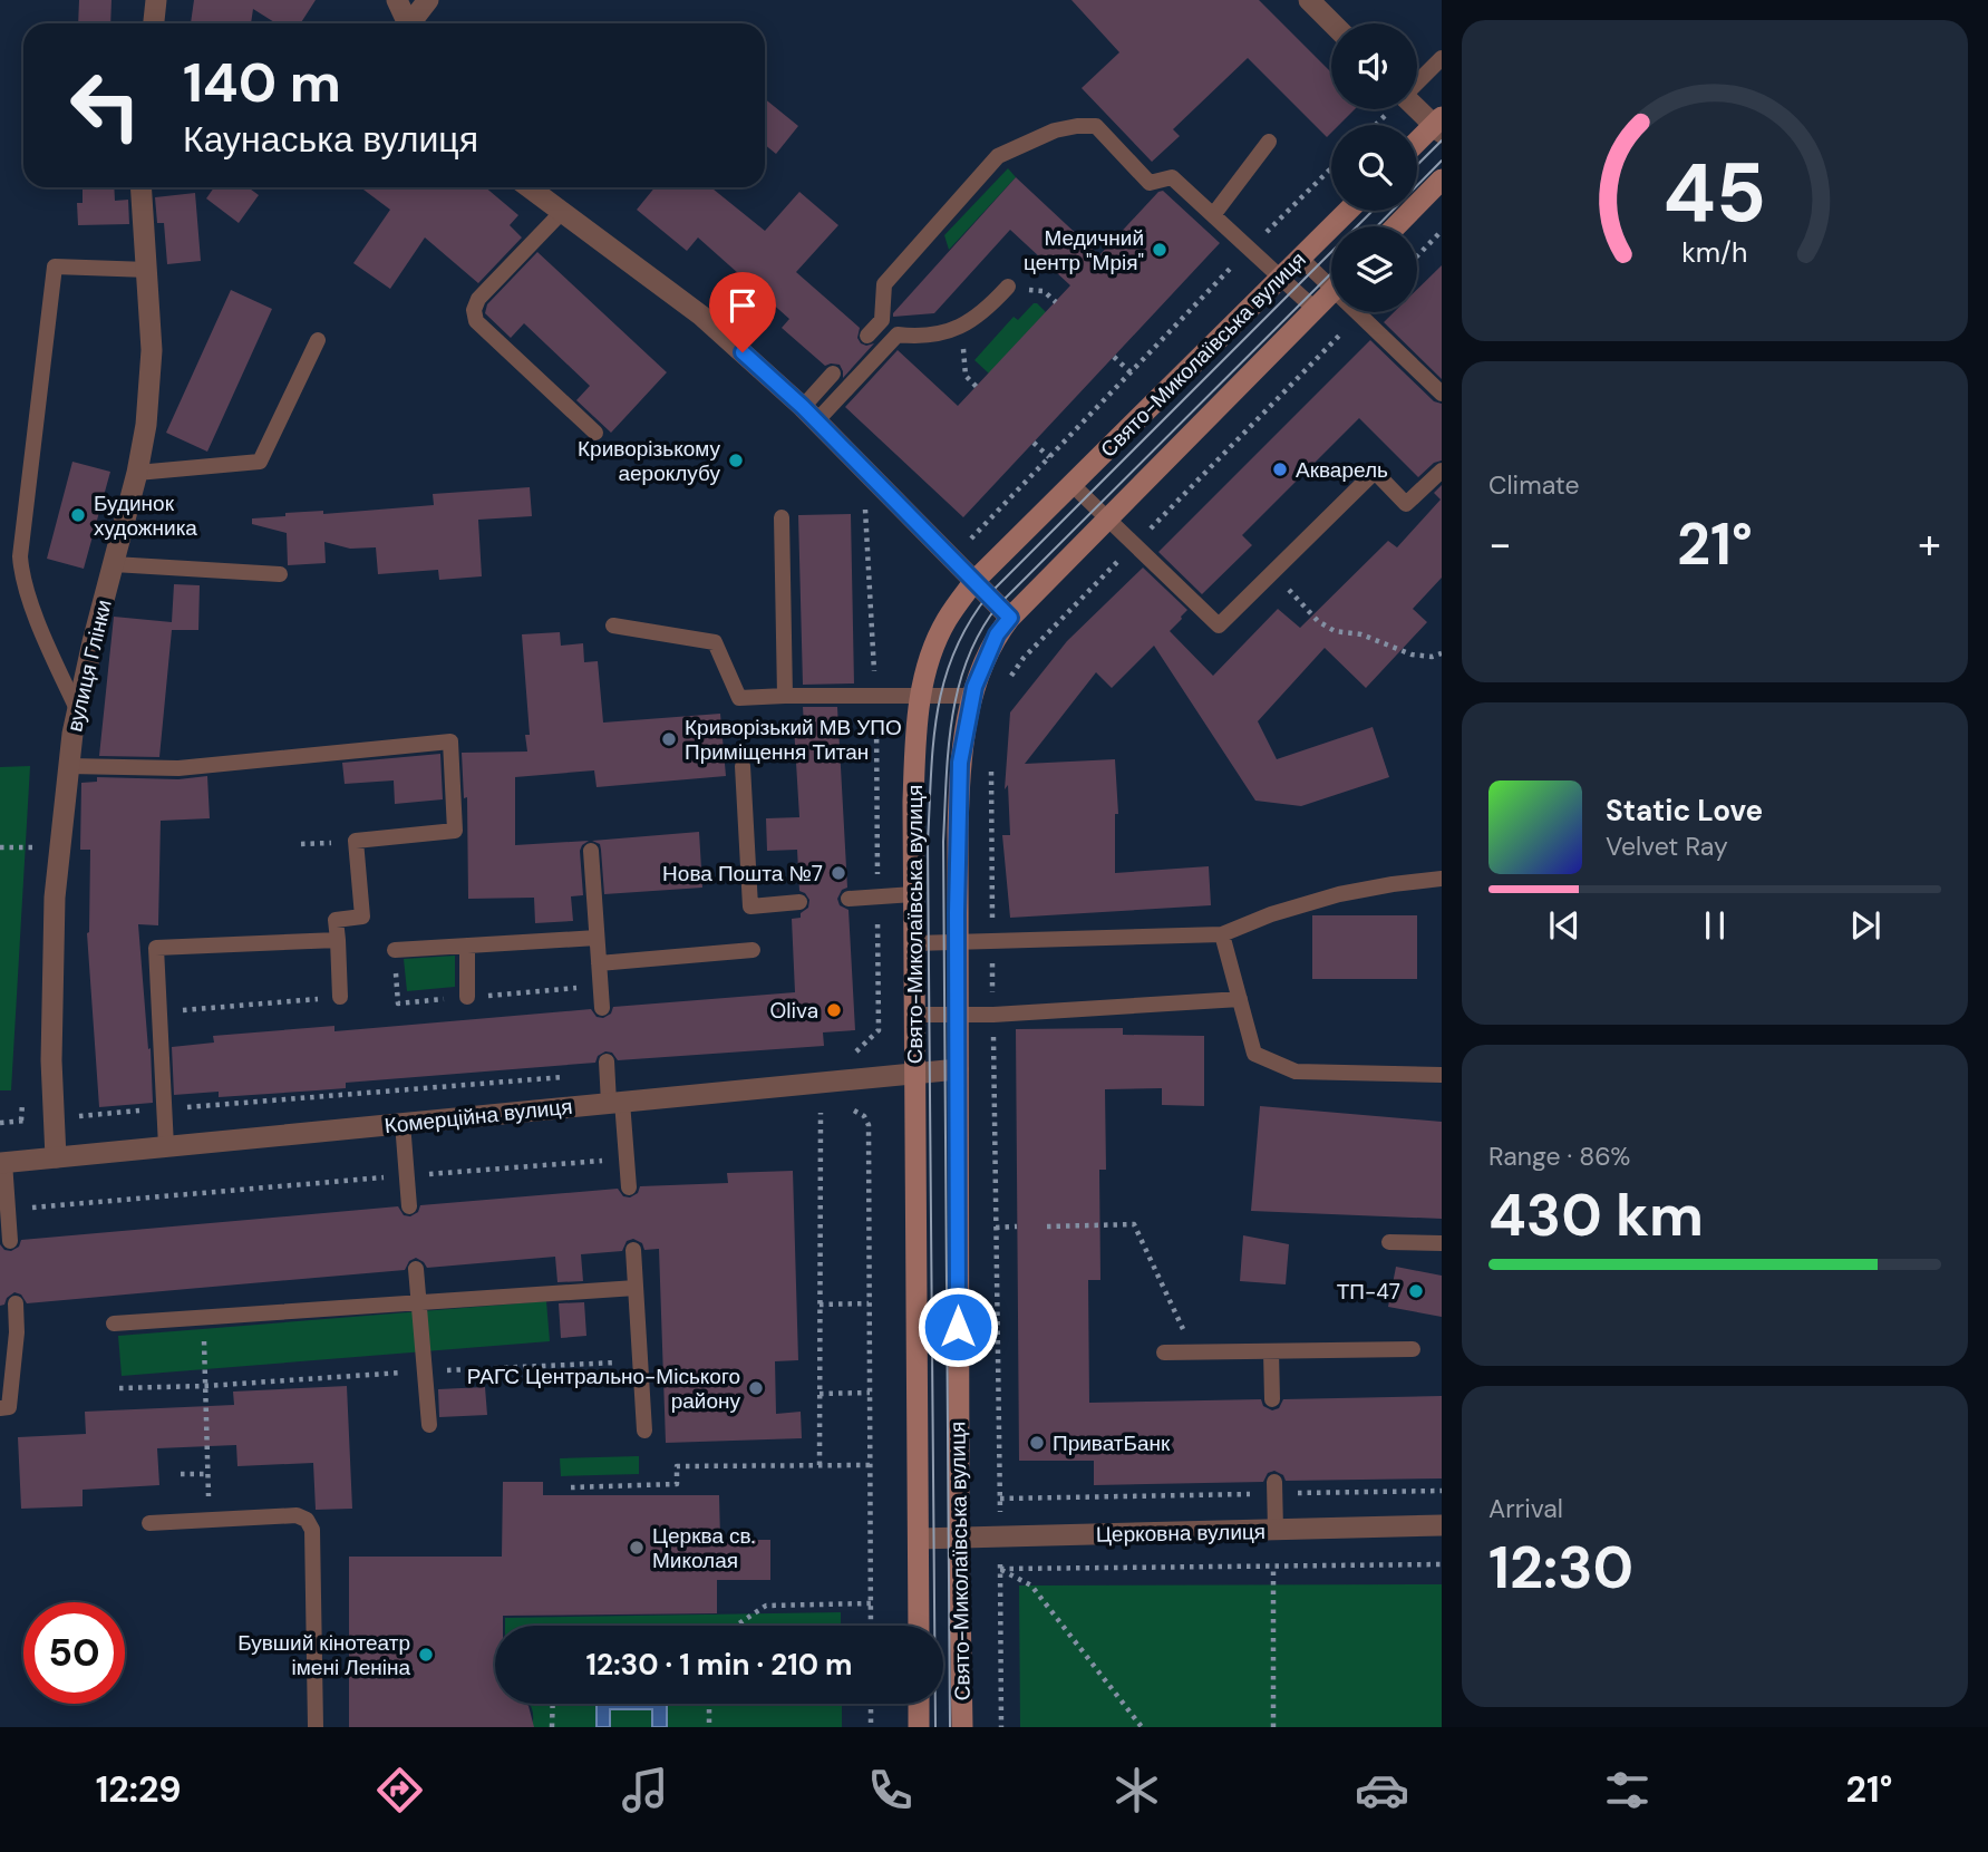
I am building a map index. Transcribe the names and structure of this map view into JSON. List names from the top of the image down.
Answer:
{
  "streets": {
    "main road": ["Свято-Миколаївська вулиця"],
    "street": ["вулиця Глінки", "Комерційна вулиця", "Церковна вулиця"]
  },
  "crossings": [
    ["Свято-Миколаївська вулиця", "Комерційна вулиця"],
    ["Свято-Миколаївська вулиця", "Церковна вулиця"],
    ["вулиця Глінки", "Комерційна вулиця"]
  ],
  "places": [
    "Медичний центр \"Мрія\"",
    "Криворізькому аероклубу",
    "Акварель",
    "Будинок художника",
    "Криворізький МВ УПО Приміщення Титан",
    "Нова Пошта №7",
    "Oliva",
    "ТП-47",
    "РАГС Центрально-Міського району",
    "ПриватБанк",
    "Церква св. Миколая",
    "Бувший кінотеатр імені Леніна"
  ],
  "page": {
    "turn": ["140 m", "Каунаська вулиця"],
    "tile": [
      "Climate",
      ["Range · 86%", "430 km"],
      ["Arrival", "12:30"]
    ],
    "heat": ["−", "21°", "+"],
    "song": ["Static Love", "Velvet Ray"],
    "limit": "50",
    "trip": "12:30 · 1 min · 210 m",
    "tabs": ["12:29", "21°"],
    "gauge": ["45", "km/h"]
  }
}
